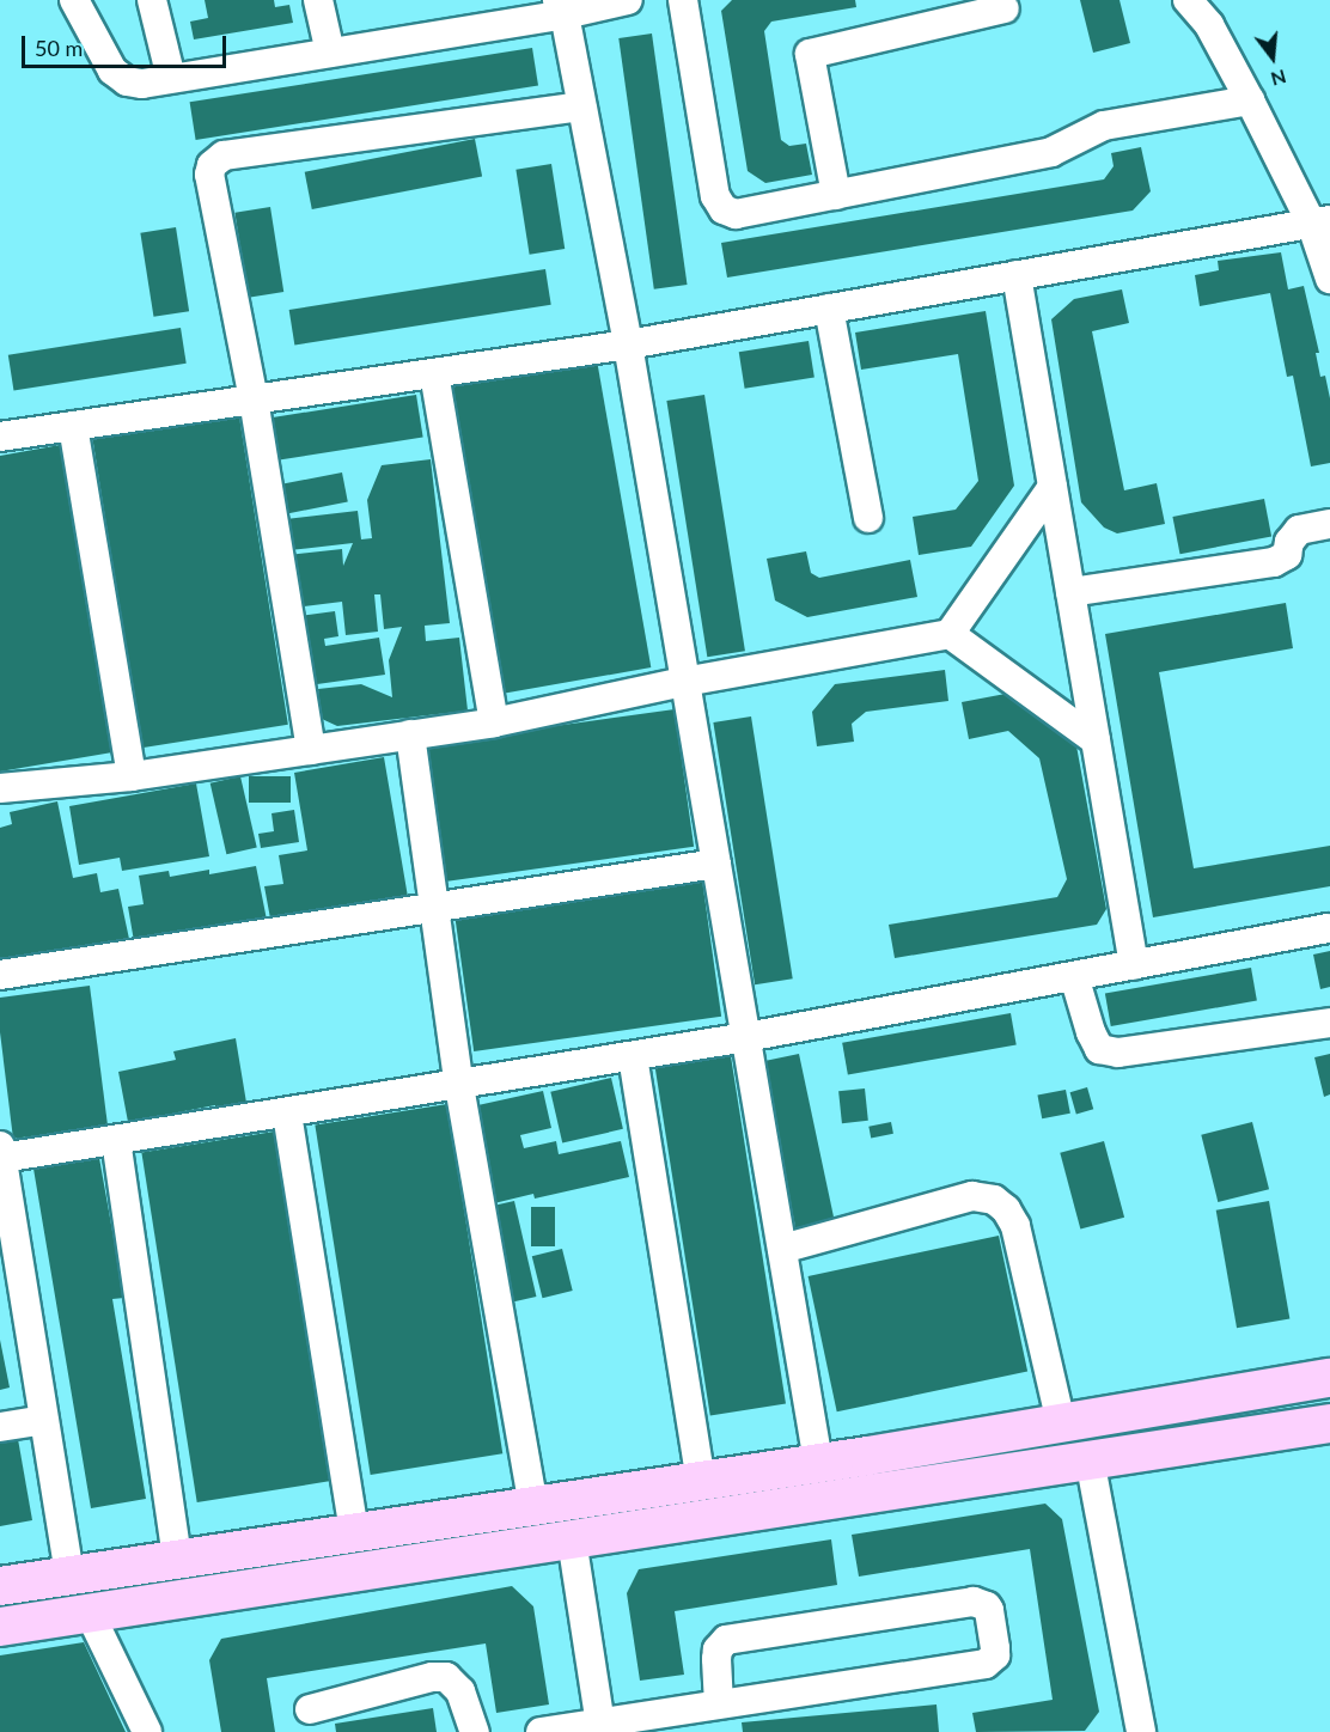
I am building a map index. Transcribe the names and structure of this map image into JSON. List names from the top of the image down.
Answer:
{
  "scale_bar": "50 m",
  "north": "bottom"
}
